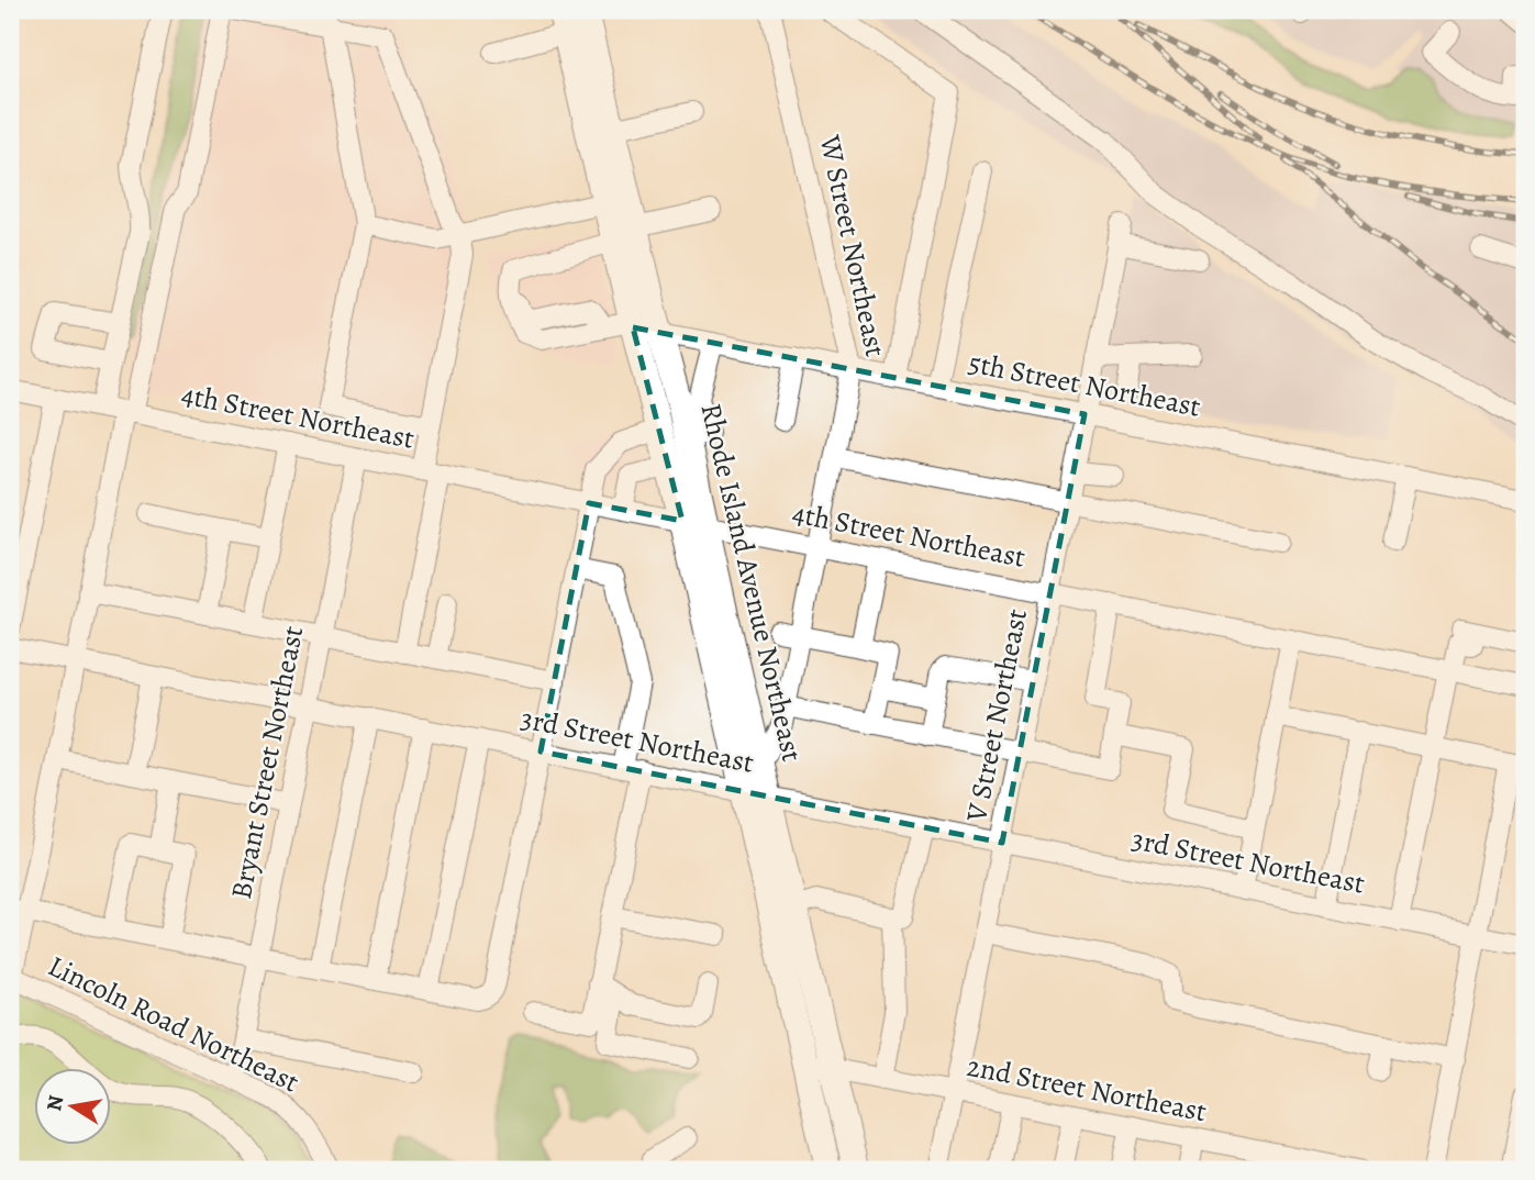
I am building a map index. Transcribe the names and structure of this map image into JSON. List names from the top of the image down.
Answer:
{
  "streets": {
    "main road": ["Rhode Island Avenue Northeast"],
    "street": [
      "W Street Northeast",
      "5th Street Northeast",
      "4th Street Northeast",
      "V Street Northeast",
      "3rd Street Northeast",
      "Bryant Street Northeast",
      "Lincoln Road Northeast",
      "2nd Street Northeast"
    ]
  },
  "crossings": [
    ["W Street Northeast", "5th Street Northeast"],
    ["W Street Northeast", "4th Street Northeast"],
    ["W Street Northeast", "Rhode Island Avenue Northeast"],
    ["5th Street Northeast", "Rhode Island Avenue Northeast"],
    ["5th Street Northeast", "V Street Northeast"],
    ["4th Street Northeast", "Rhode Island Avenue Northeast"],
    ["4th Street Northeast", "V Street Northeast"],
    ["4th Street Northeast", "Bryant Street Northeast"],
    ["Rhode Island Avenue Northeast", "3rd Street Northeast"],
    ["Rhode Island Avenue Northeast", "2nd Street Northeast"],
    ["V Street Northeast", "3rd Street Northeast"],
    ["V Street Northeast", "2nd Street Northeast"],
    ["3rd Street Northeast", "Bryant Street Northeast"],
    ["Bryant Street Northeast", "Lincoln Road Northeast"]
  ],
  "north": "left"
}
